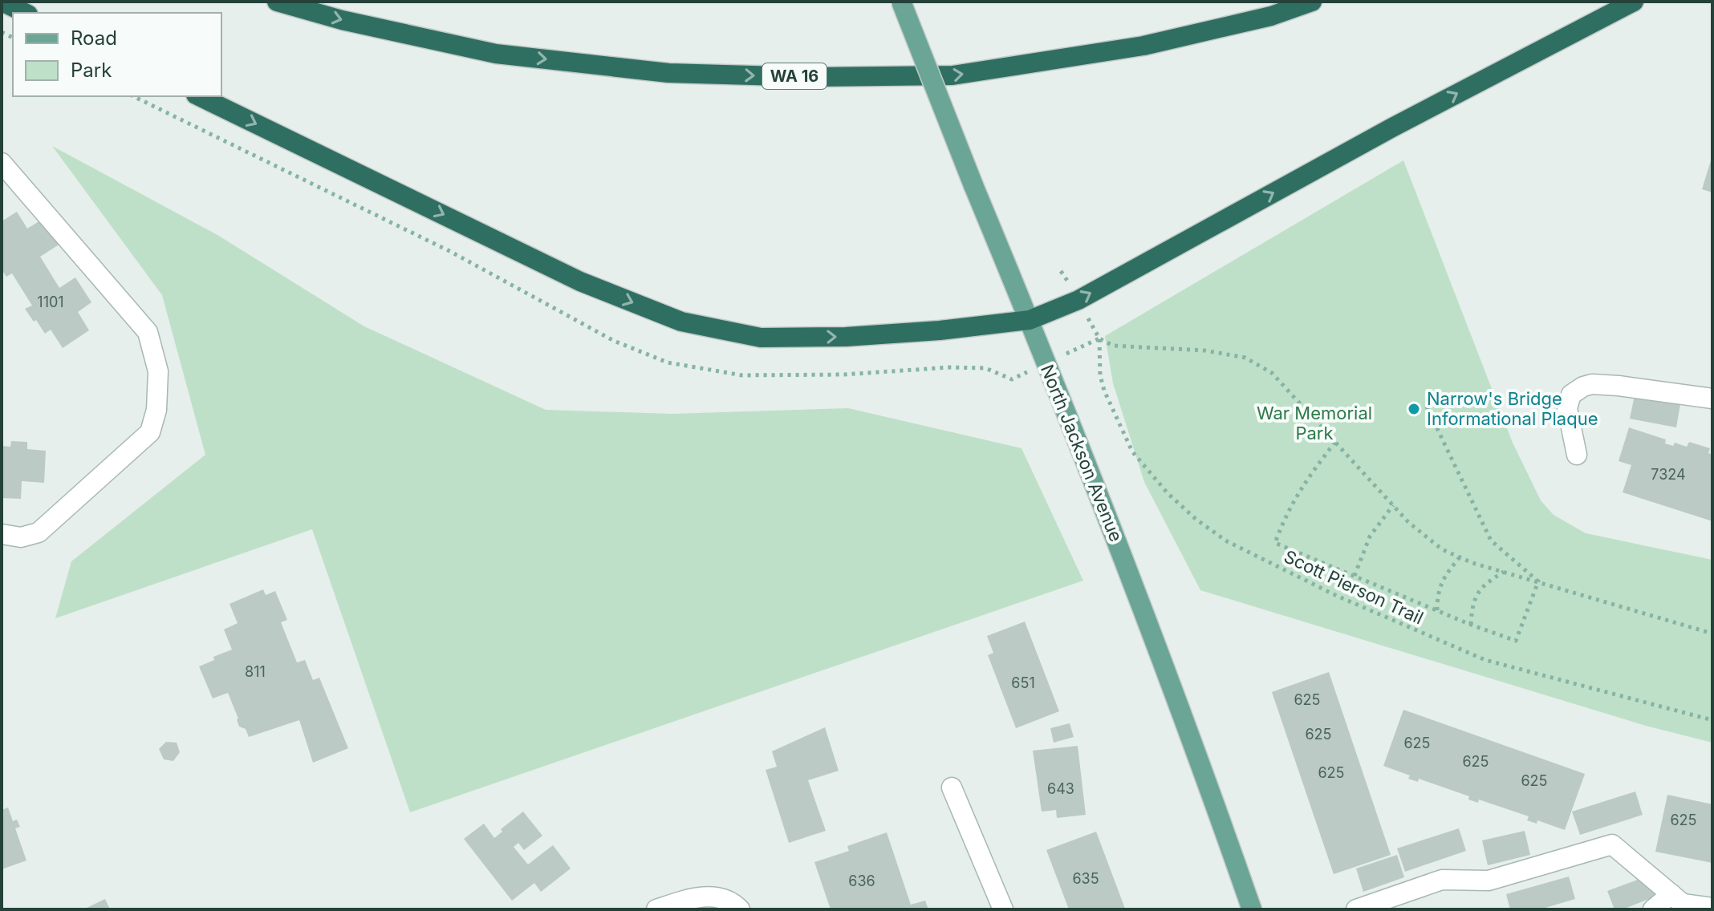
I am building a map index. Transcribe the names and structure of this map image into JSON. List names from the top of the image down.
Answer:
{
  "streets": {
    "highway": ["WA 16"],
    "main road": ["North Jackson Avenue"],
    "path": ["Scott Pierson Trail"]
  },
  "parks": ["War Memorial Park"],
  "places": ["Narrow's Bridge Informational Plaque"],
  "house_numbers": [
    "1101",
    "7324",
    "811",
    "651",
    "625",
    "625",
    "625",
    "625",
    "625",
    "625",
    "643",
    "625",
    "635",
    "636"
  ],
  "legend": ["Road", "Park"]
}
